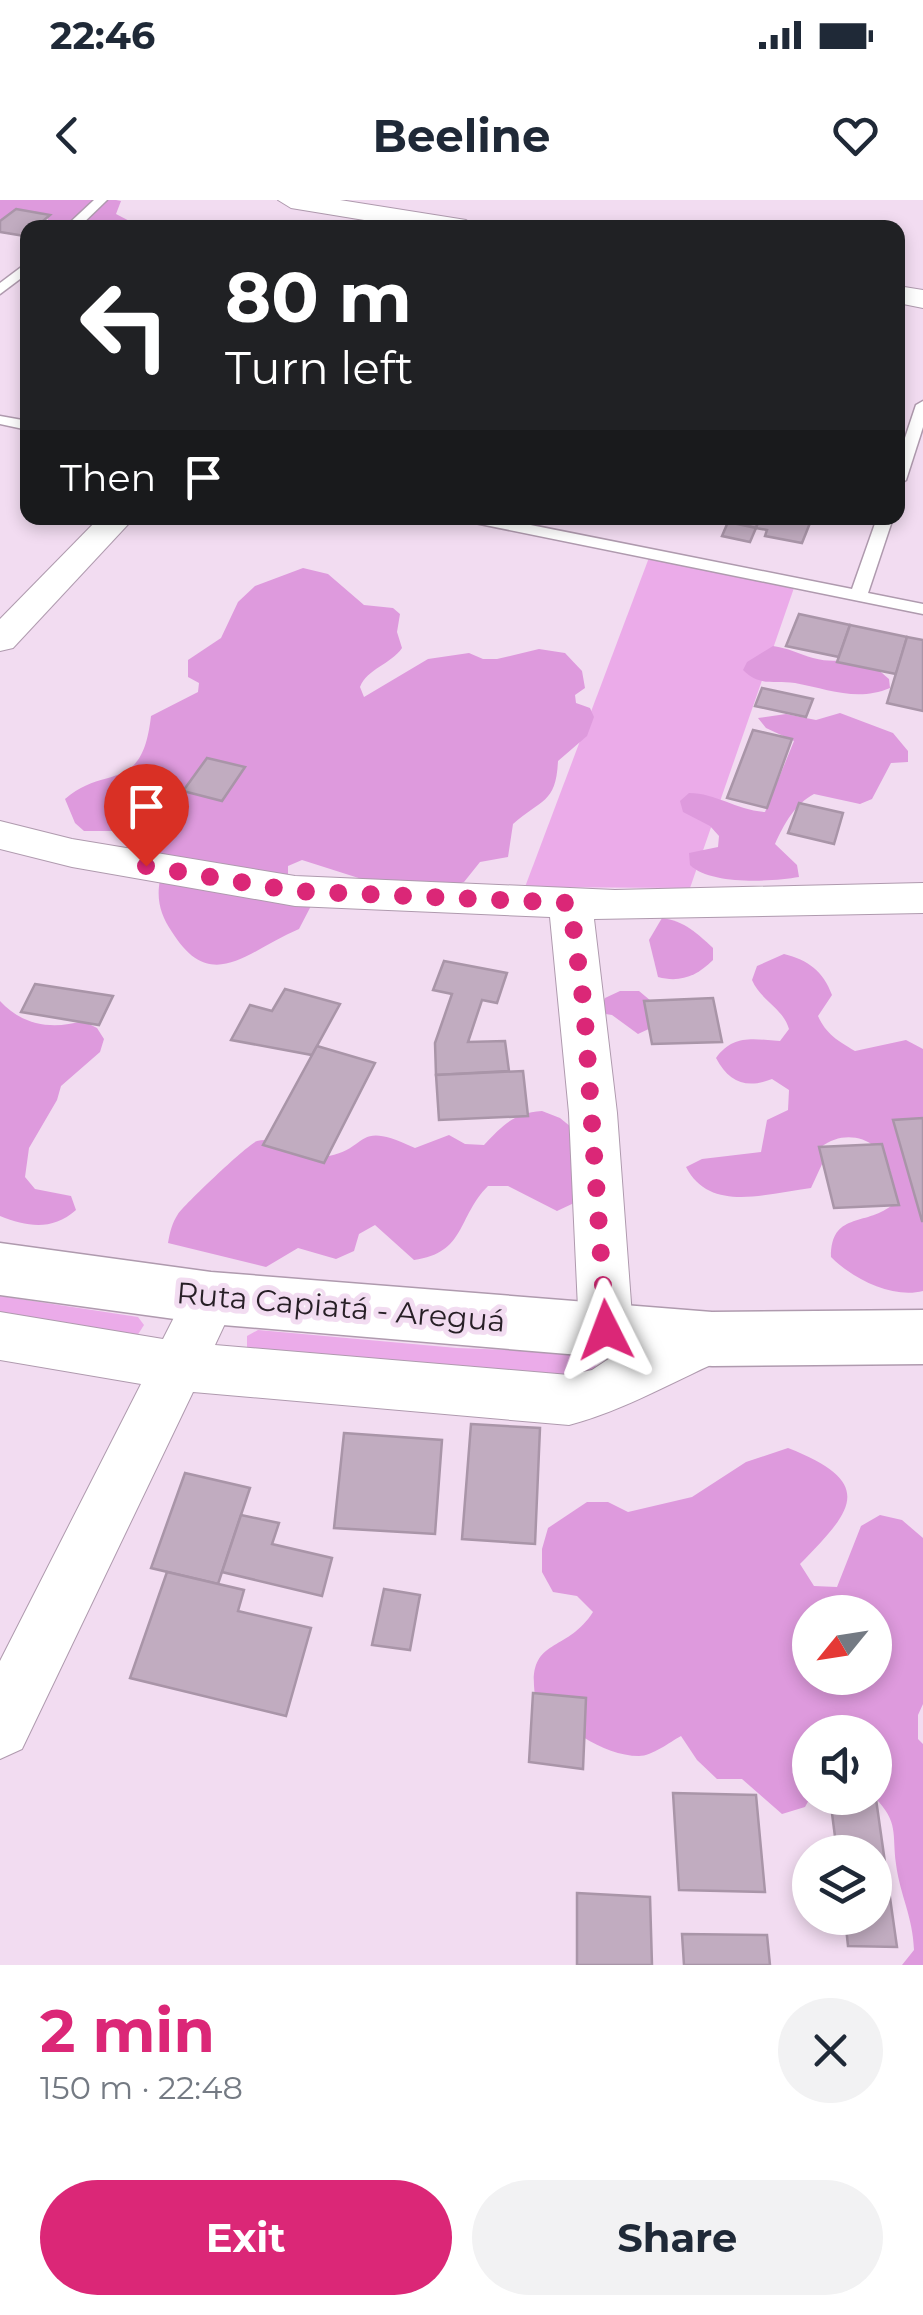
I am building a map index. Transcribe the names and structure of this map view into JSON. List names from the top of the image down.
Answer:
{
  "streets": {
    "main road": ["Ruta Capiatá - Areguá"]
  },
  "north": "bottom left",
  "page": {
    "status": "22:46",
    "header": "Beeline",
    "turn": ["80 m", "Turn left"],
    "then": "Then",
    "heading": ["2 min", "150 m · 22:48"],
    "buttons": ["Exit", "Share"]
  }
}
